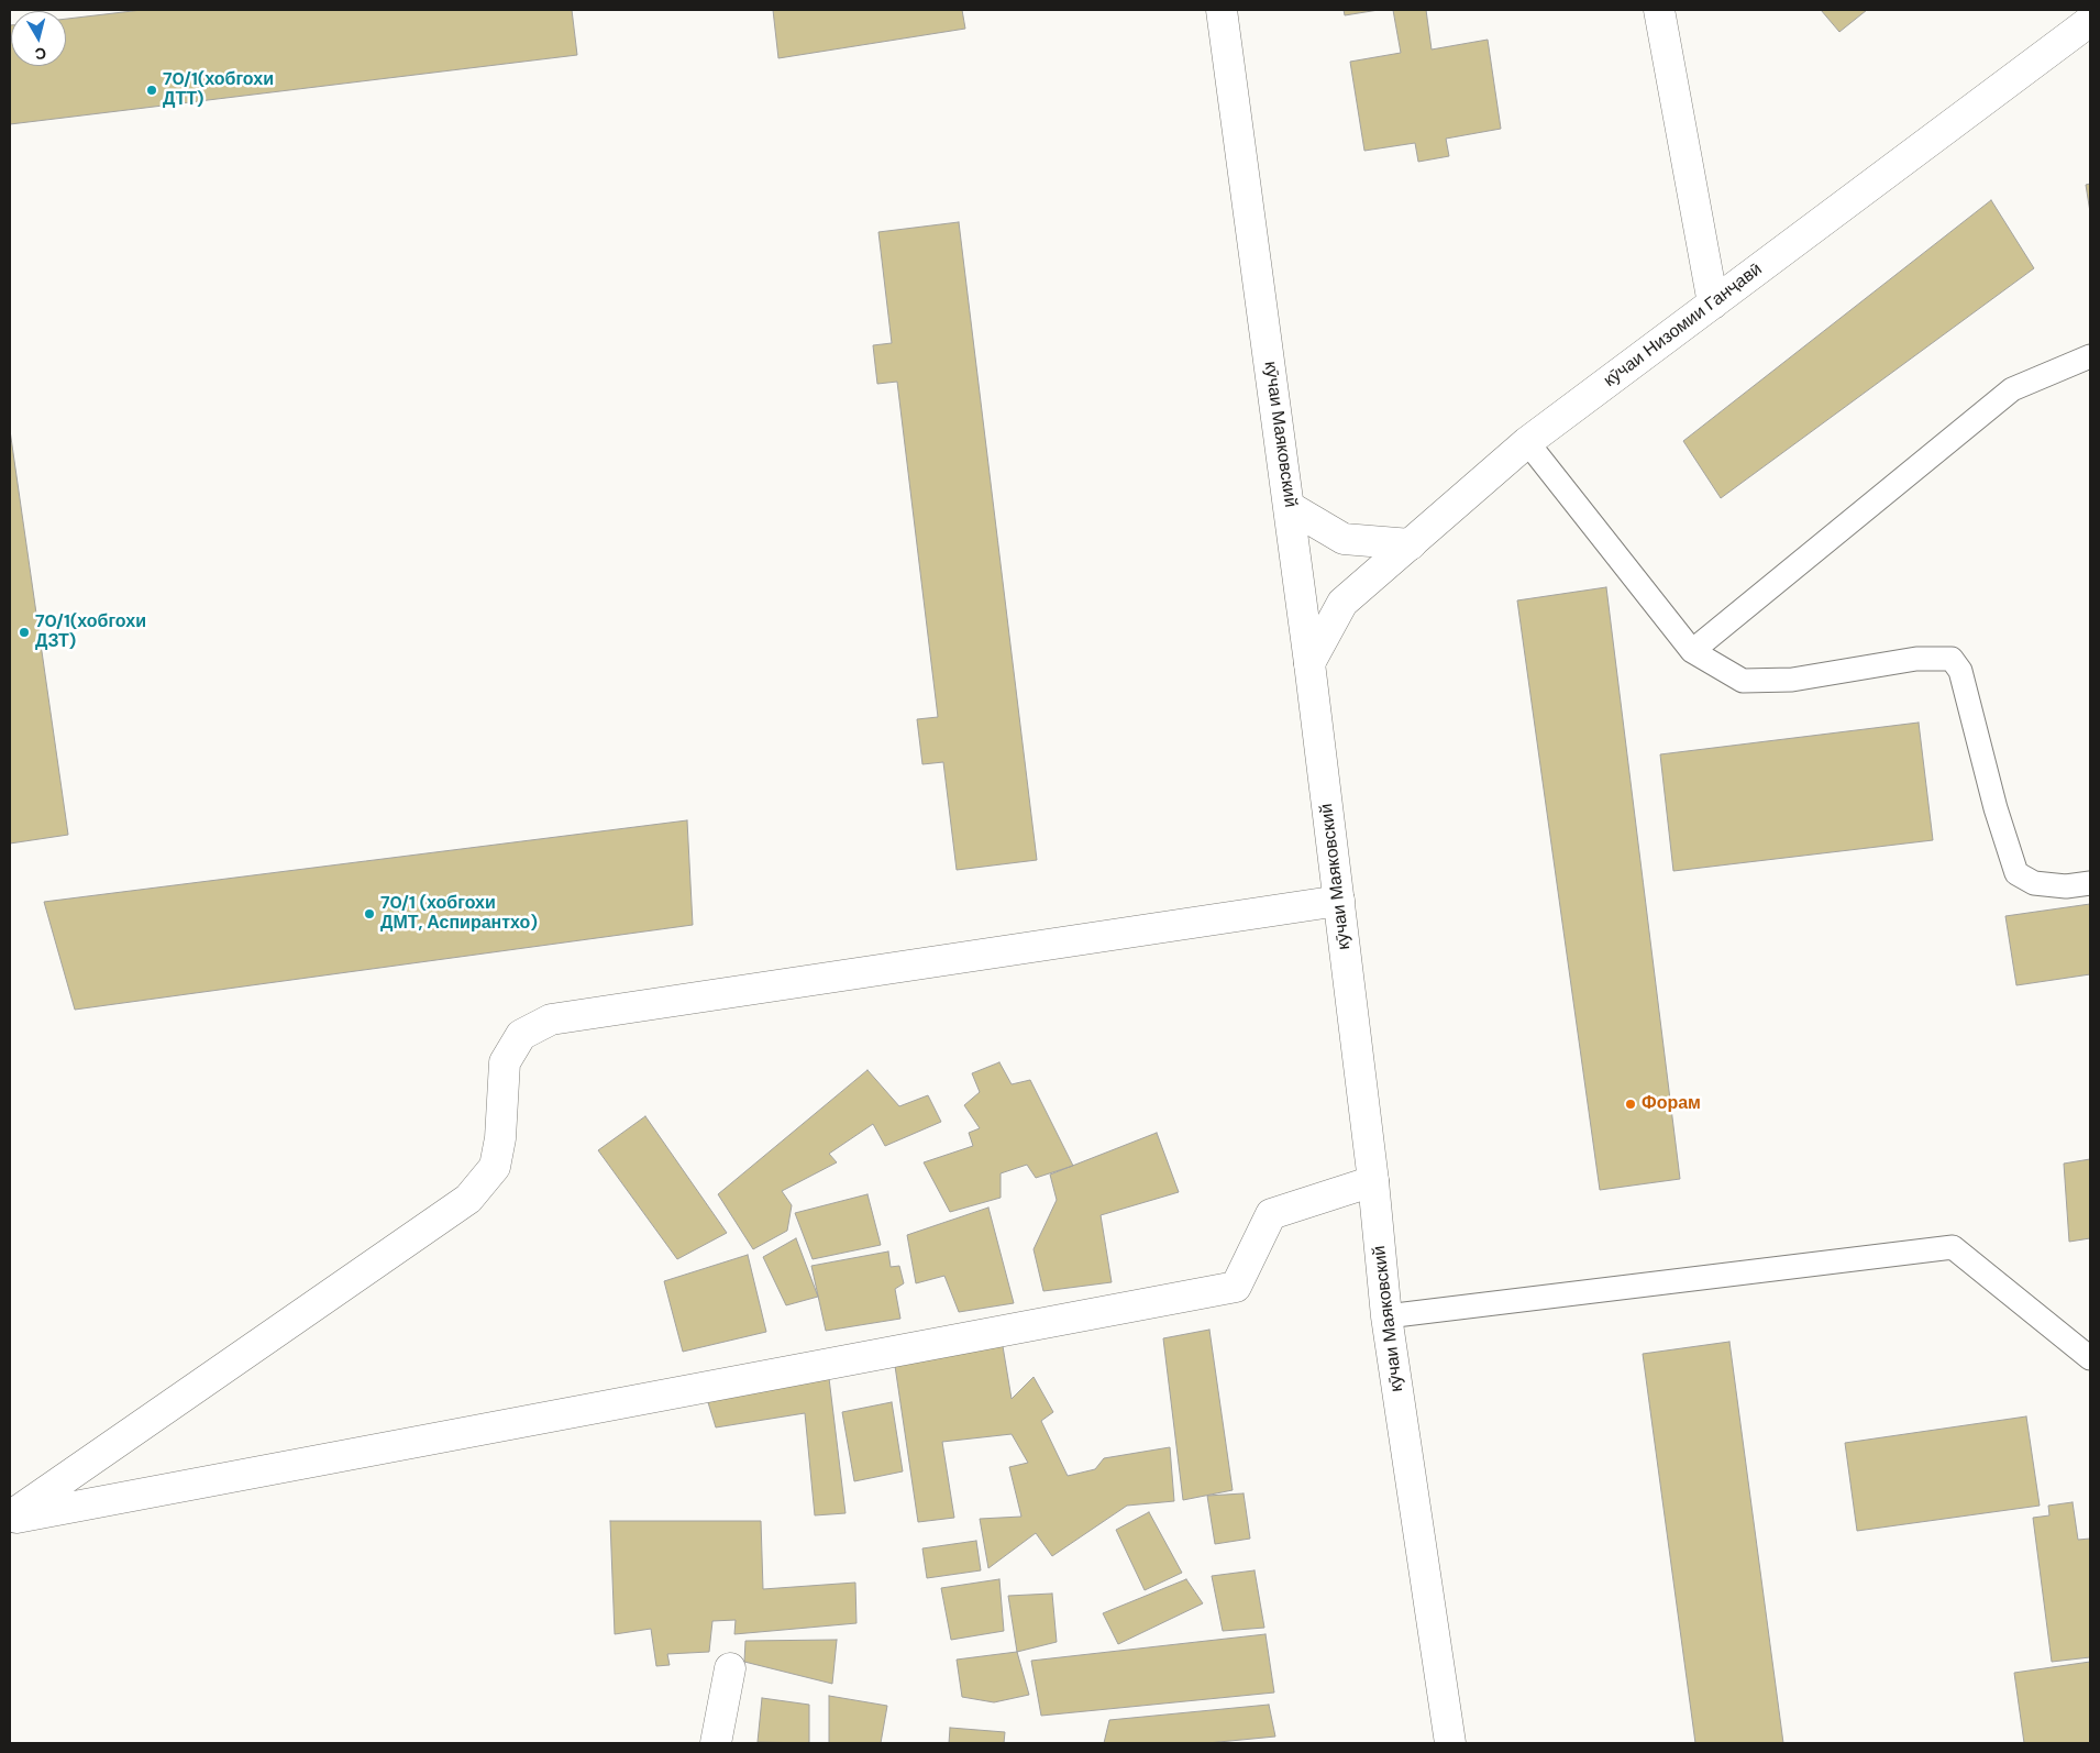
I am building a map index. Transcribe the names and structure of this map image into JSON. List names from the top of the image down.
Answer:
{
  "streets": {
    "street": ["кӯчаи Низомии Ганҷавӣ", "кӯчаи Маяковский"]
  },
  "crossings": [
    ["кӯчаи Низомии Ганҷавӣ", "кӯчаи Маяковский"]
  ],
  "places": [
    "70/1(хобгохи ДТТ)",
    "70/1(хобгохи ДЗТ)",
    "70/1 (хобгохи ДМТ, Аспирантхо)",
    "Форам"
  ],
  "north": "bottom"
}
